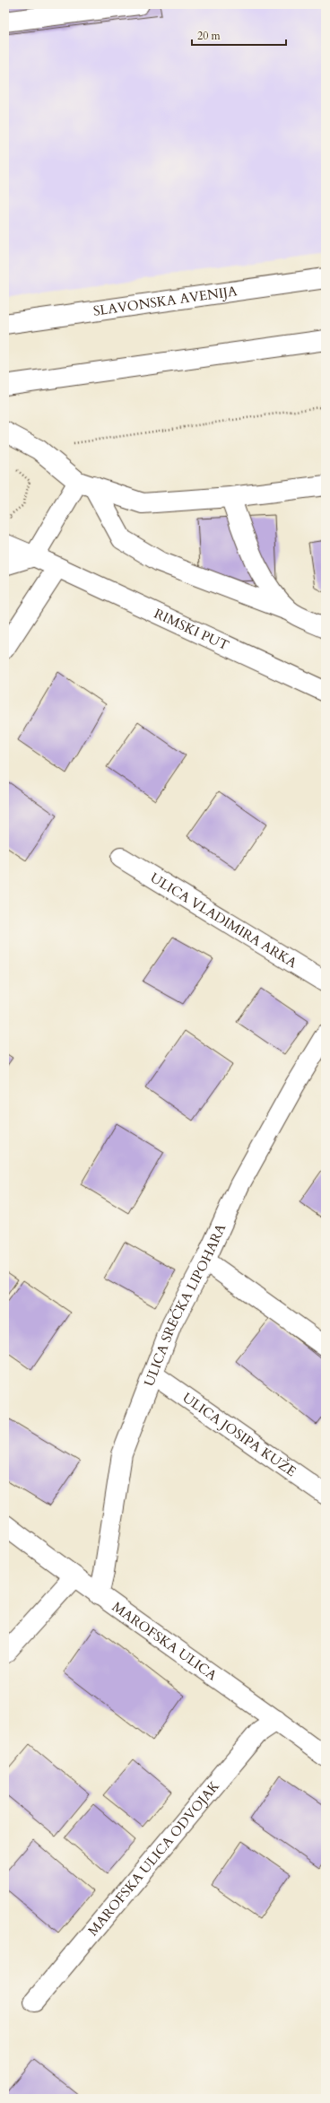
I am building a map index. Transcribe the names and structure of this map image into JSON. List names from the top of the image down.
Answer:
{
  "streets": {
    "street": [
      "SLAVONSKA AVENIJA",
      "RIMSKI PUT",
      "ULICA VLADIMIRA ARKA",
      "ULICA SREĆKA LIPOHARA",
      "ULICA JOSIPA KUŽE",
      "MAROFSKA ULICA",
      "MAROFSKA ULICA ODVOJAK"
    ]
  },
  "crossings": [
    ["ULICA SREĆKA LIPOHARA", "ULICA JOSIPA KUŽE"],
    ["ULICA SREĆKA LIPOHARA", "MAROFSKA ULICA"],
    ["MAROFSKA ULICA", "MAROFSKA ULICA ODVOJAK"]
  ],
  "scale_bar": "20 m"
}
